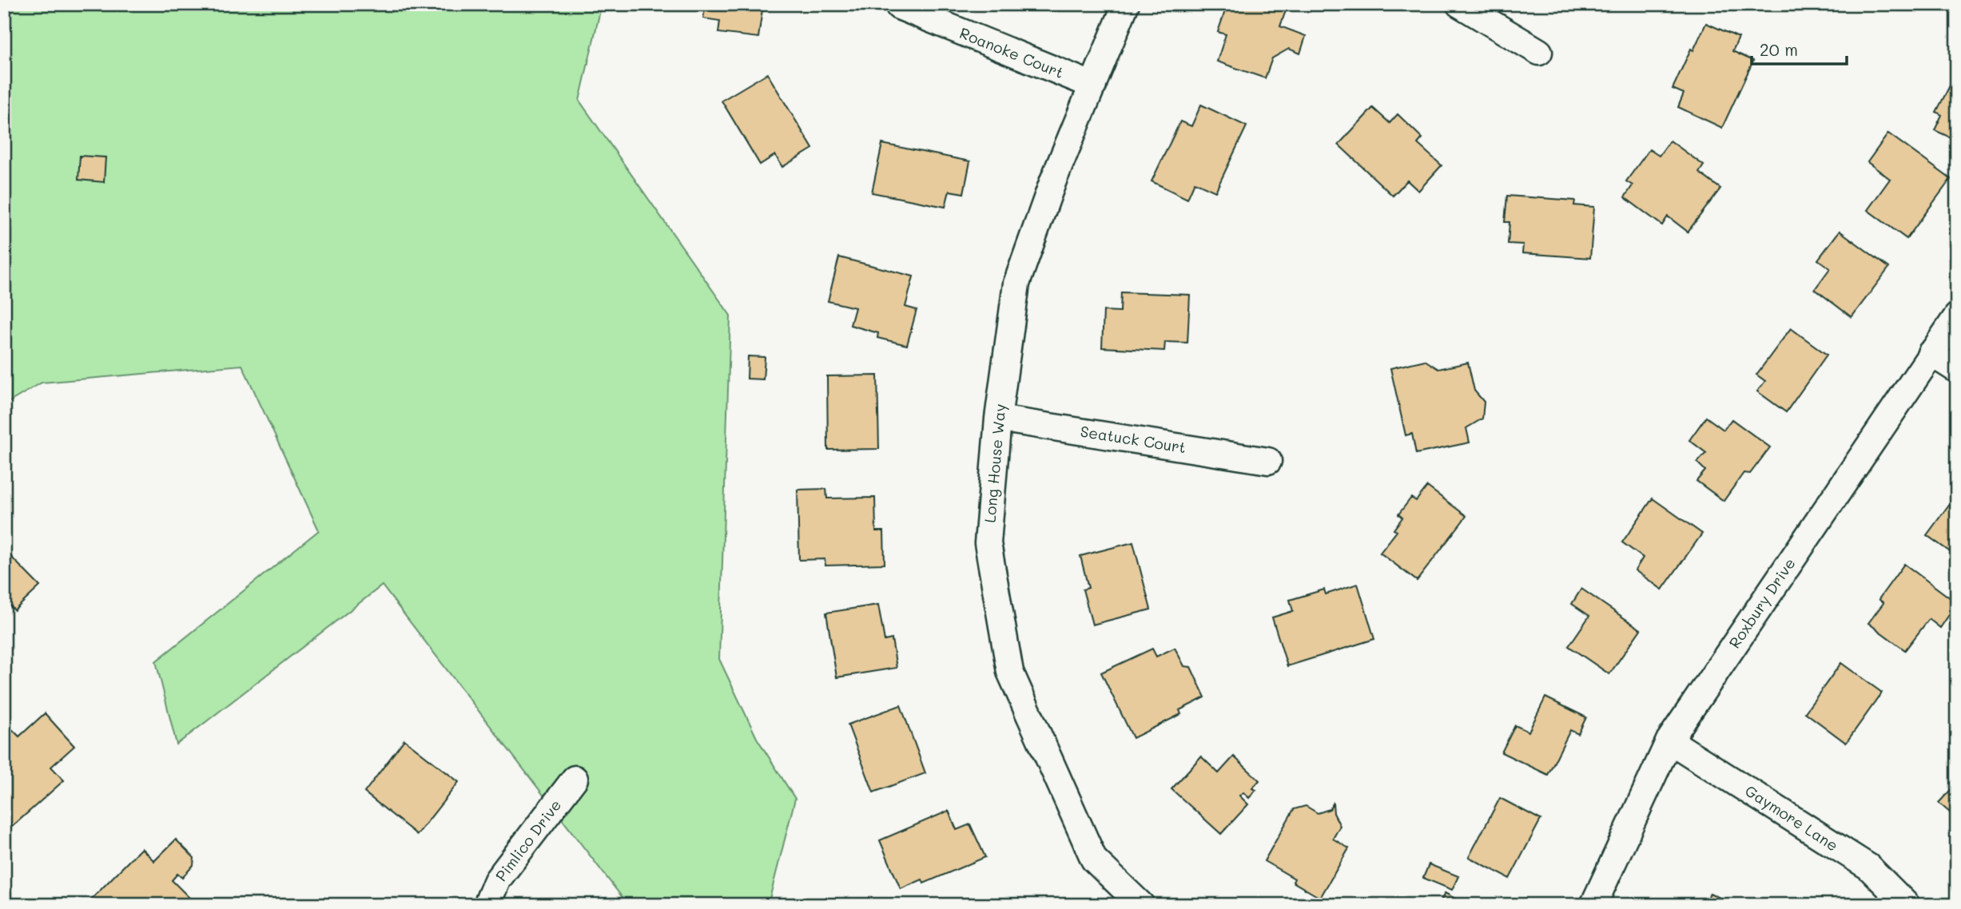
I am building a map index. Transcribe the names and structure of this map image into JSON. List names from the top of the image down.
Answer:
{
  "streets": {
    "street": [
      "Roanoke Court",
      "Seatuck Court",
      "Long House Way",
      "Roxbury Drive",
      "Gaymore Lane",
      "Pimlico Drive"
    ]
  },
  "crossings": [
    ["Roanoke Court", "Long House Way"],
    ["Seatuck Court", "Long House Way"],
    ["Roxbury Drive", "Gaymore Lane"]
  ],
  "scale_bar": "20 m"
}
